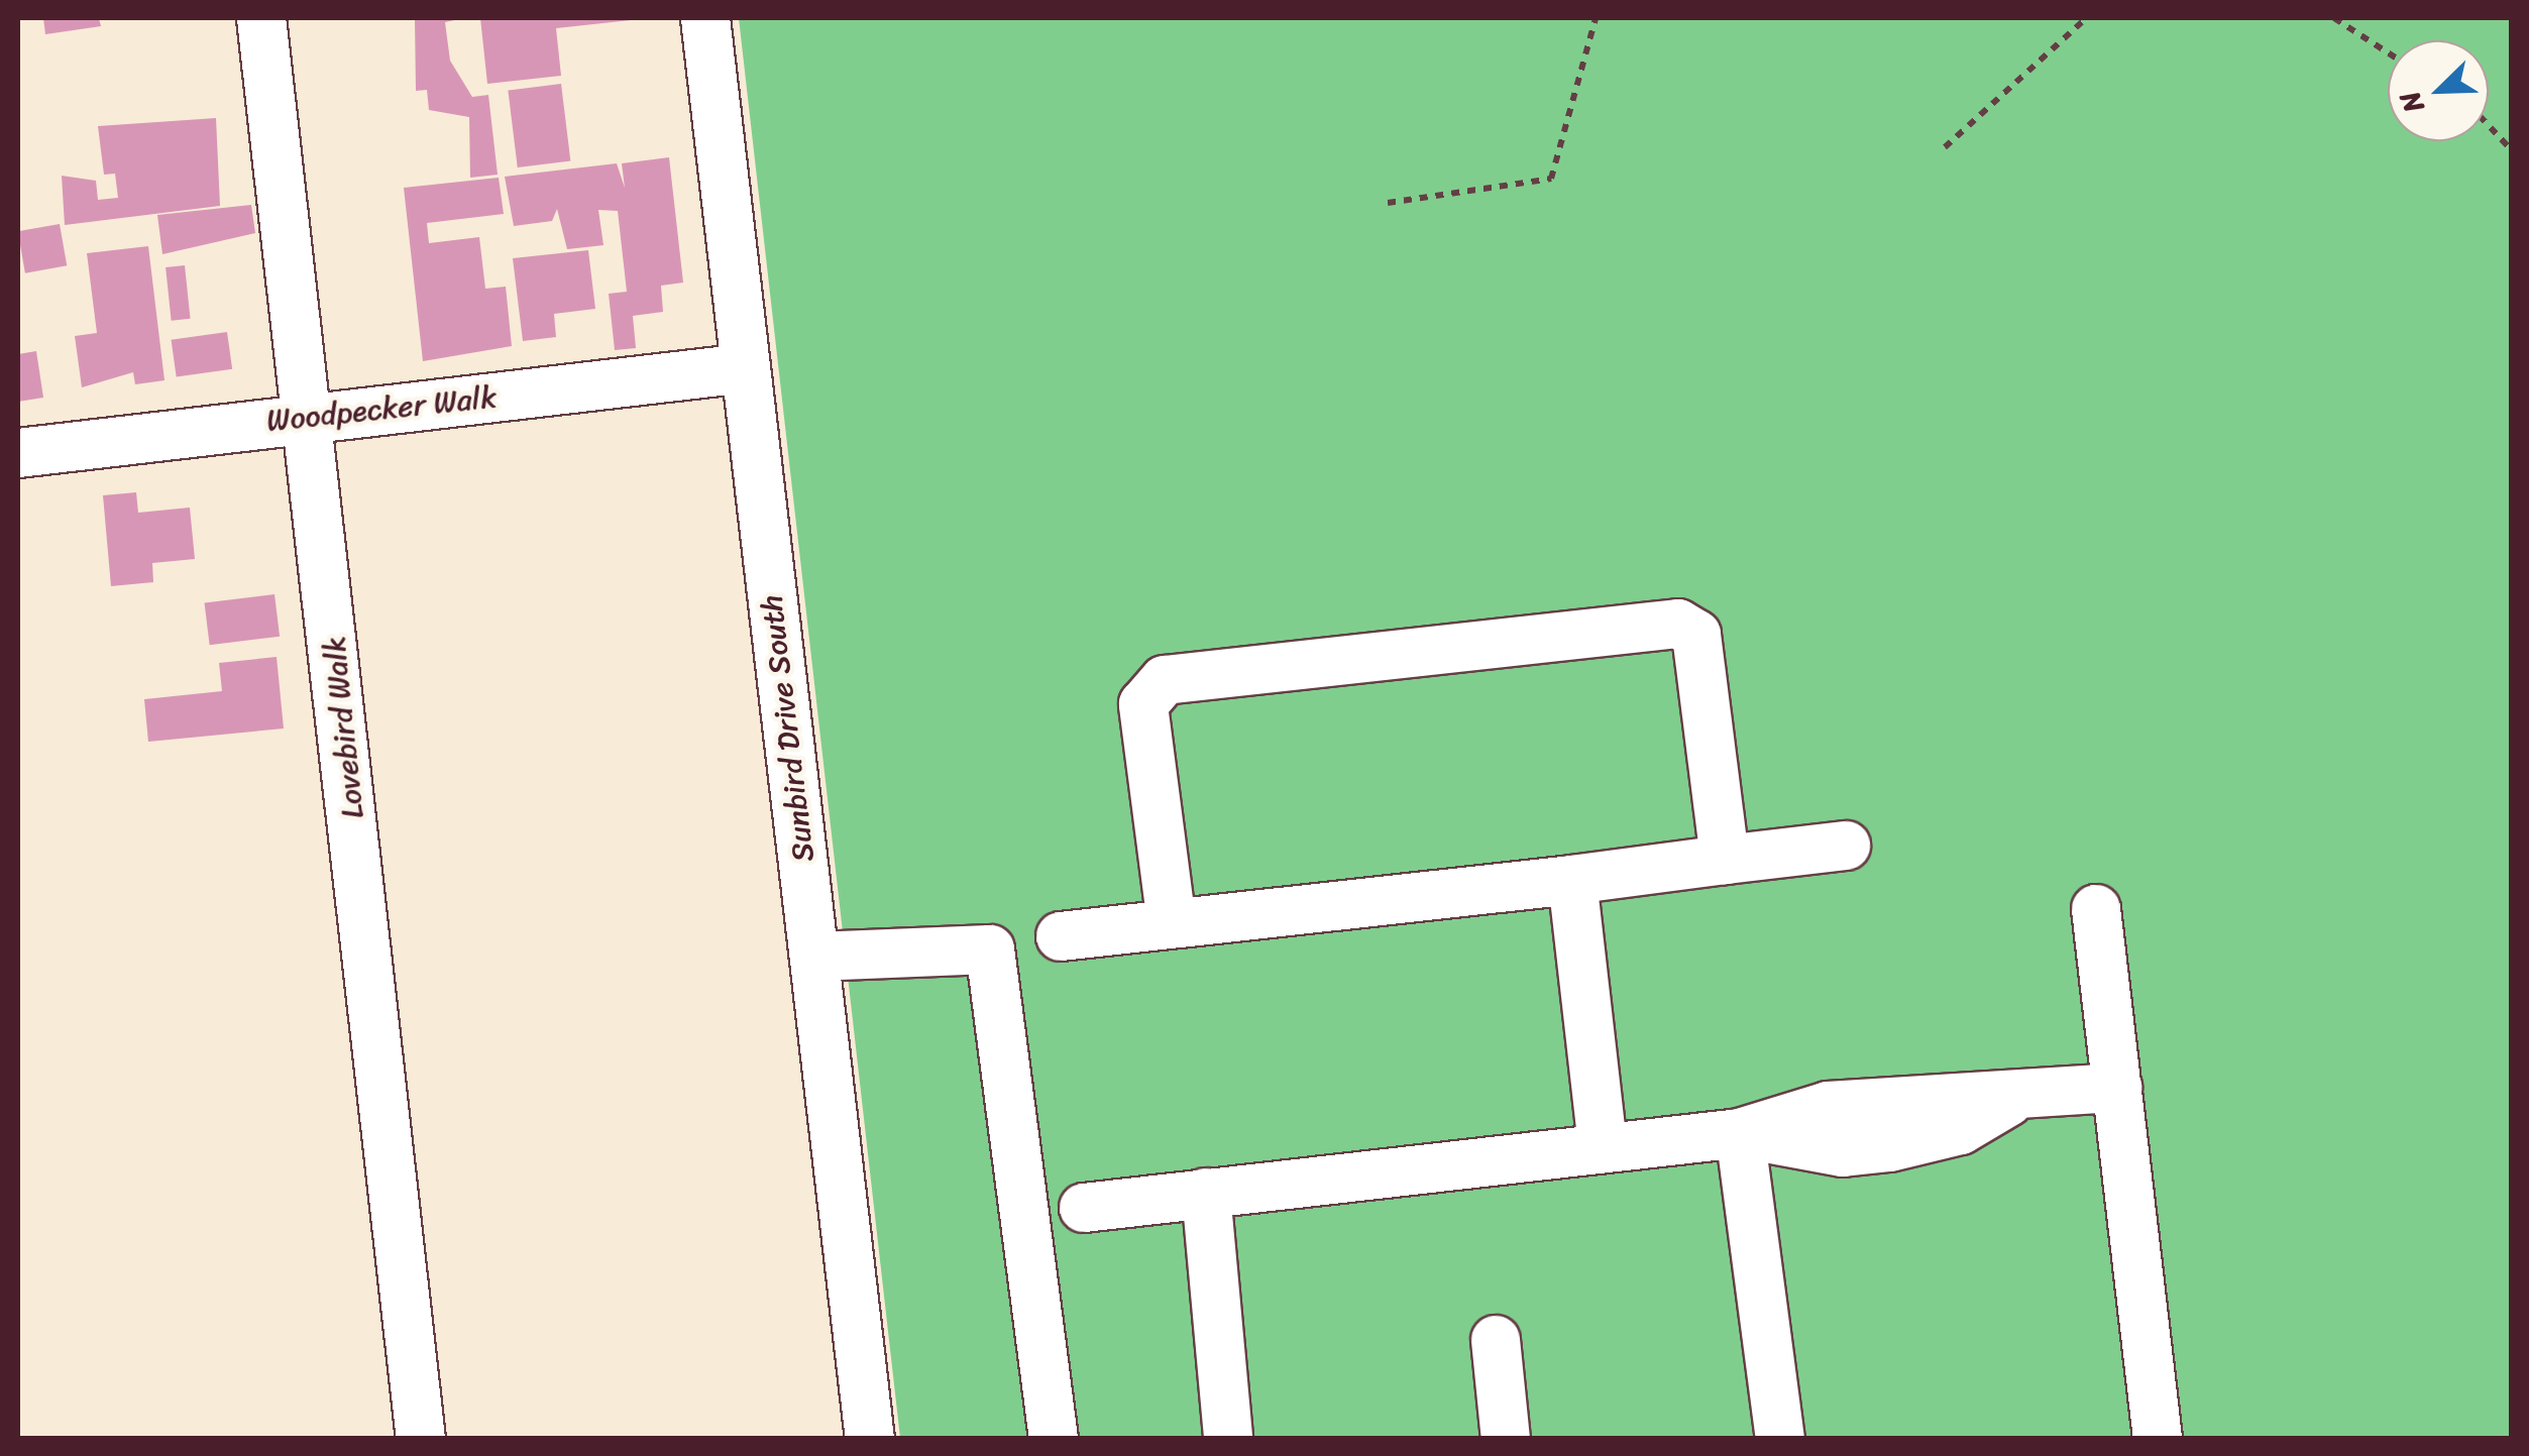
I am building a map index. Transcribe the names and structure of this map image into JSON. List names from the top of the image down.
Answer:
{
  "streets": {
    "street": ["Woodpecker Walk", "Lovebird Walk", "Sunbird Drive South"]
  },
  "crossings": [
    ["Woodpecker Walk", "Lovebird Walk"],
    ["Woodpecker Walk", "Sunbird Drive South"]
  ],
  "north": "bottom left"
}
